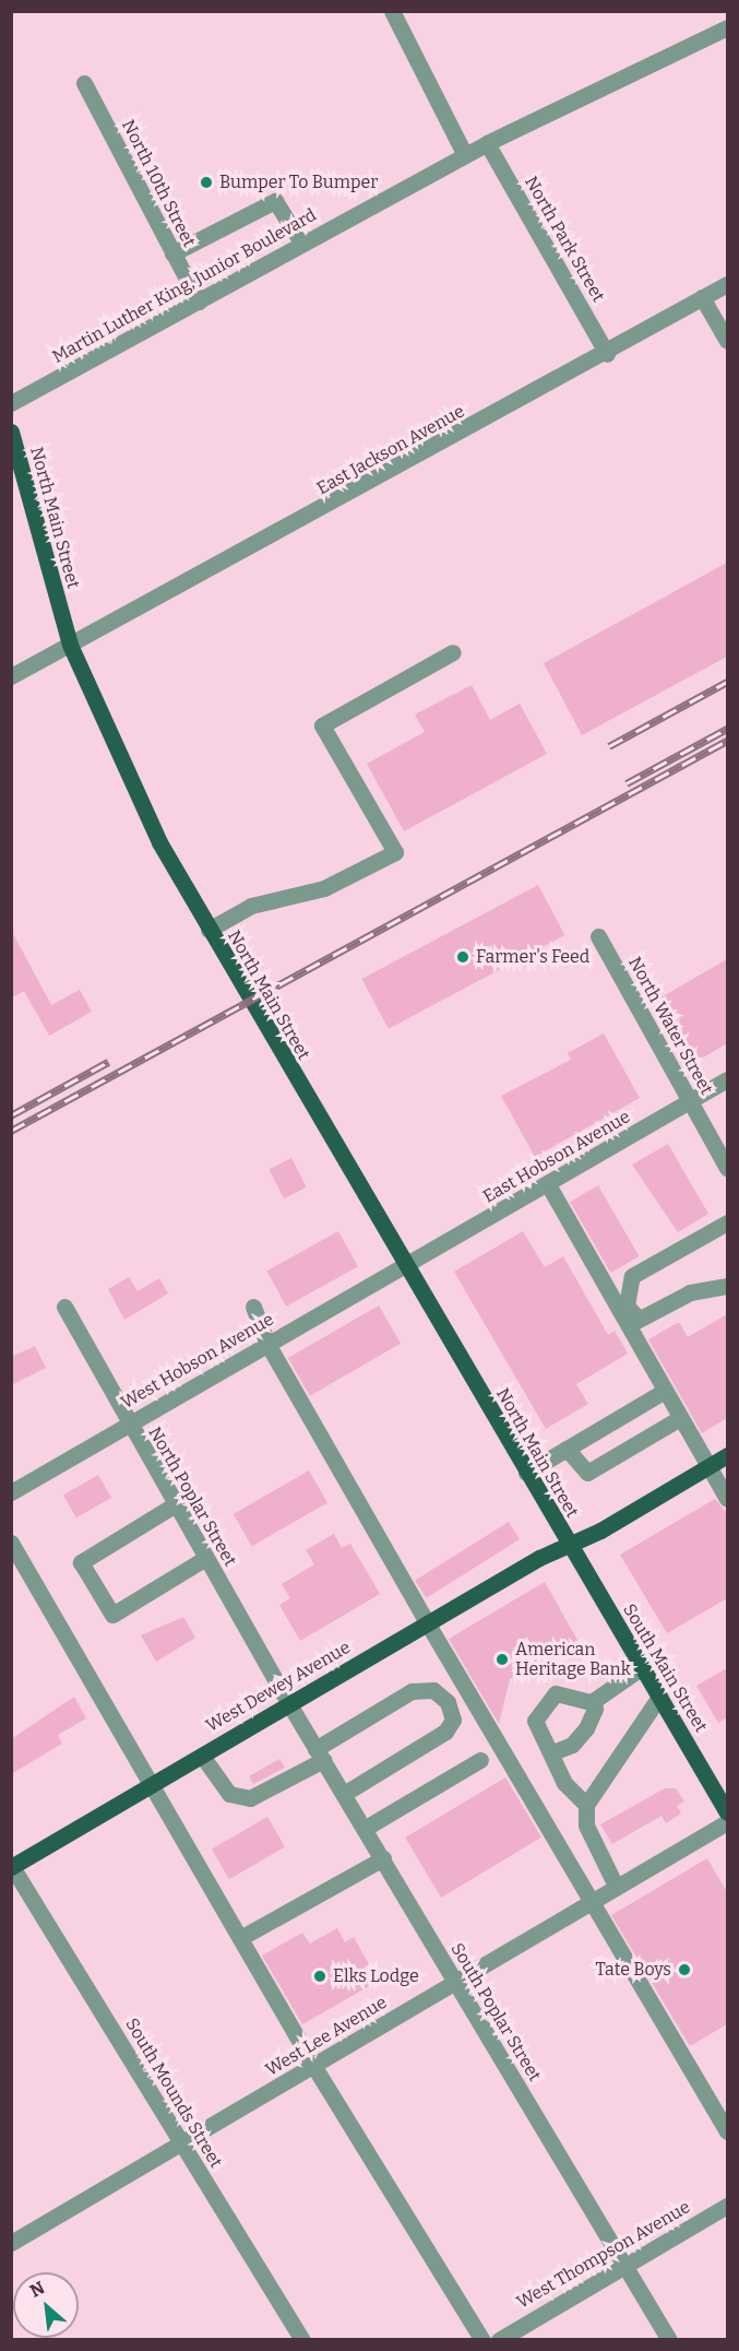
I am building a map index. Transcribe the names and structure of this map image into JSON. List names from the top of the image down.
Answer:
{
  "streets": {
    "main road": ["North Main Street", "South Main Street", "West Dewey Avenue"],
    "street": [
      "North 10th Street",
      "North Park Street",
      "Martin Luther King, Junior Boulevard",
      "East Jackson Avenue",
      "North Water Street",
      "East Hobson Avenue",
      "West Hobson Avenue",
      "North Poplar Street",
      "South Poplar Street",
      "West Lee Avenue",
      "South Mounds Street",
      "West Thompson Avenue"
    ]
  },
  "crossings": [
    ["North 10th Street", "Martin Luther King, Junior Boulevard"],
    ["North Park Street", "Martin Luther King, Junior Boulevard"],
    ["North Park Street", "East Jackson Avenue"],
    ["East Jackson Avenue", "North Main Street"],
    ["North Main Street", "East Hobson Avenue"],
    ["North Main Street", "West Hobson Avenue"],
    ["North Main Street", "South Main Street"],
    ["North Main Street", "West Dewey Avenue"],
    ["North Water Street", "East Hobson Avenue"],
    ["East Hobson Avenue", "West Hobson Avenue"],
    ["West Hobson Avenue", "North Poplar Street"],
    ["North Poplar Street", "West Dewey Avenue"],
    ["North Poplar Street", "South Poplar Street"],
    ["South Main Street", "West Dewey Avenue"],
    ["West Dewey Avenue", "South Poplar Street"],
    ["West Dewey Avenue", "South Mounds Street"],
    ["South Poplar Street", "West Lee Avenue"],
    ["South Poplar Street", "West Thompson Avenue"],
    ["West Lee Avenue", "South Mounds Street"]
  ],
  "places": [
    "Bumper To Bumper",
    "Farmer's Feed",
    "American Heritage Bank",
    "Tate Boys",
    "Elks Lodge"
  ],
  "north": "top left"
}
